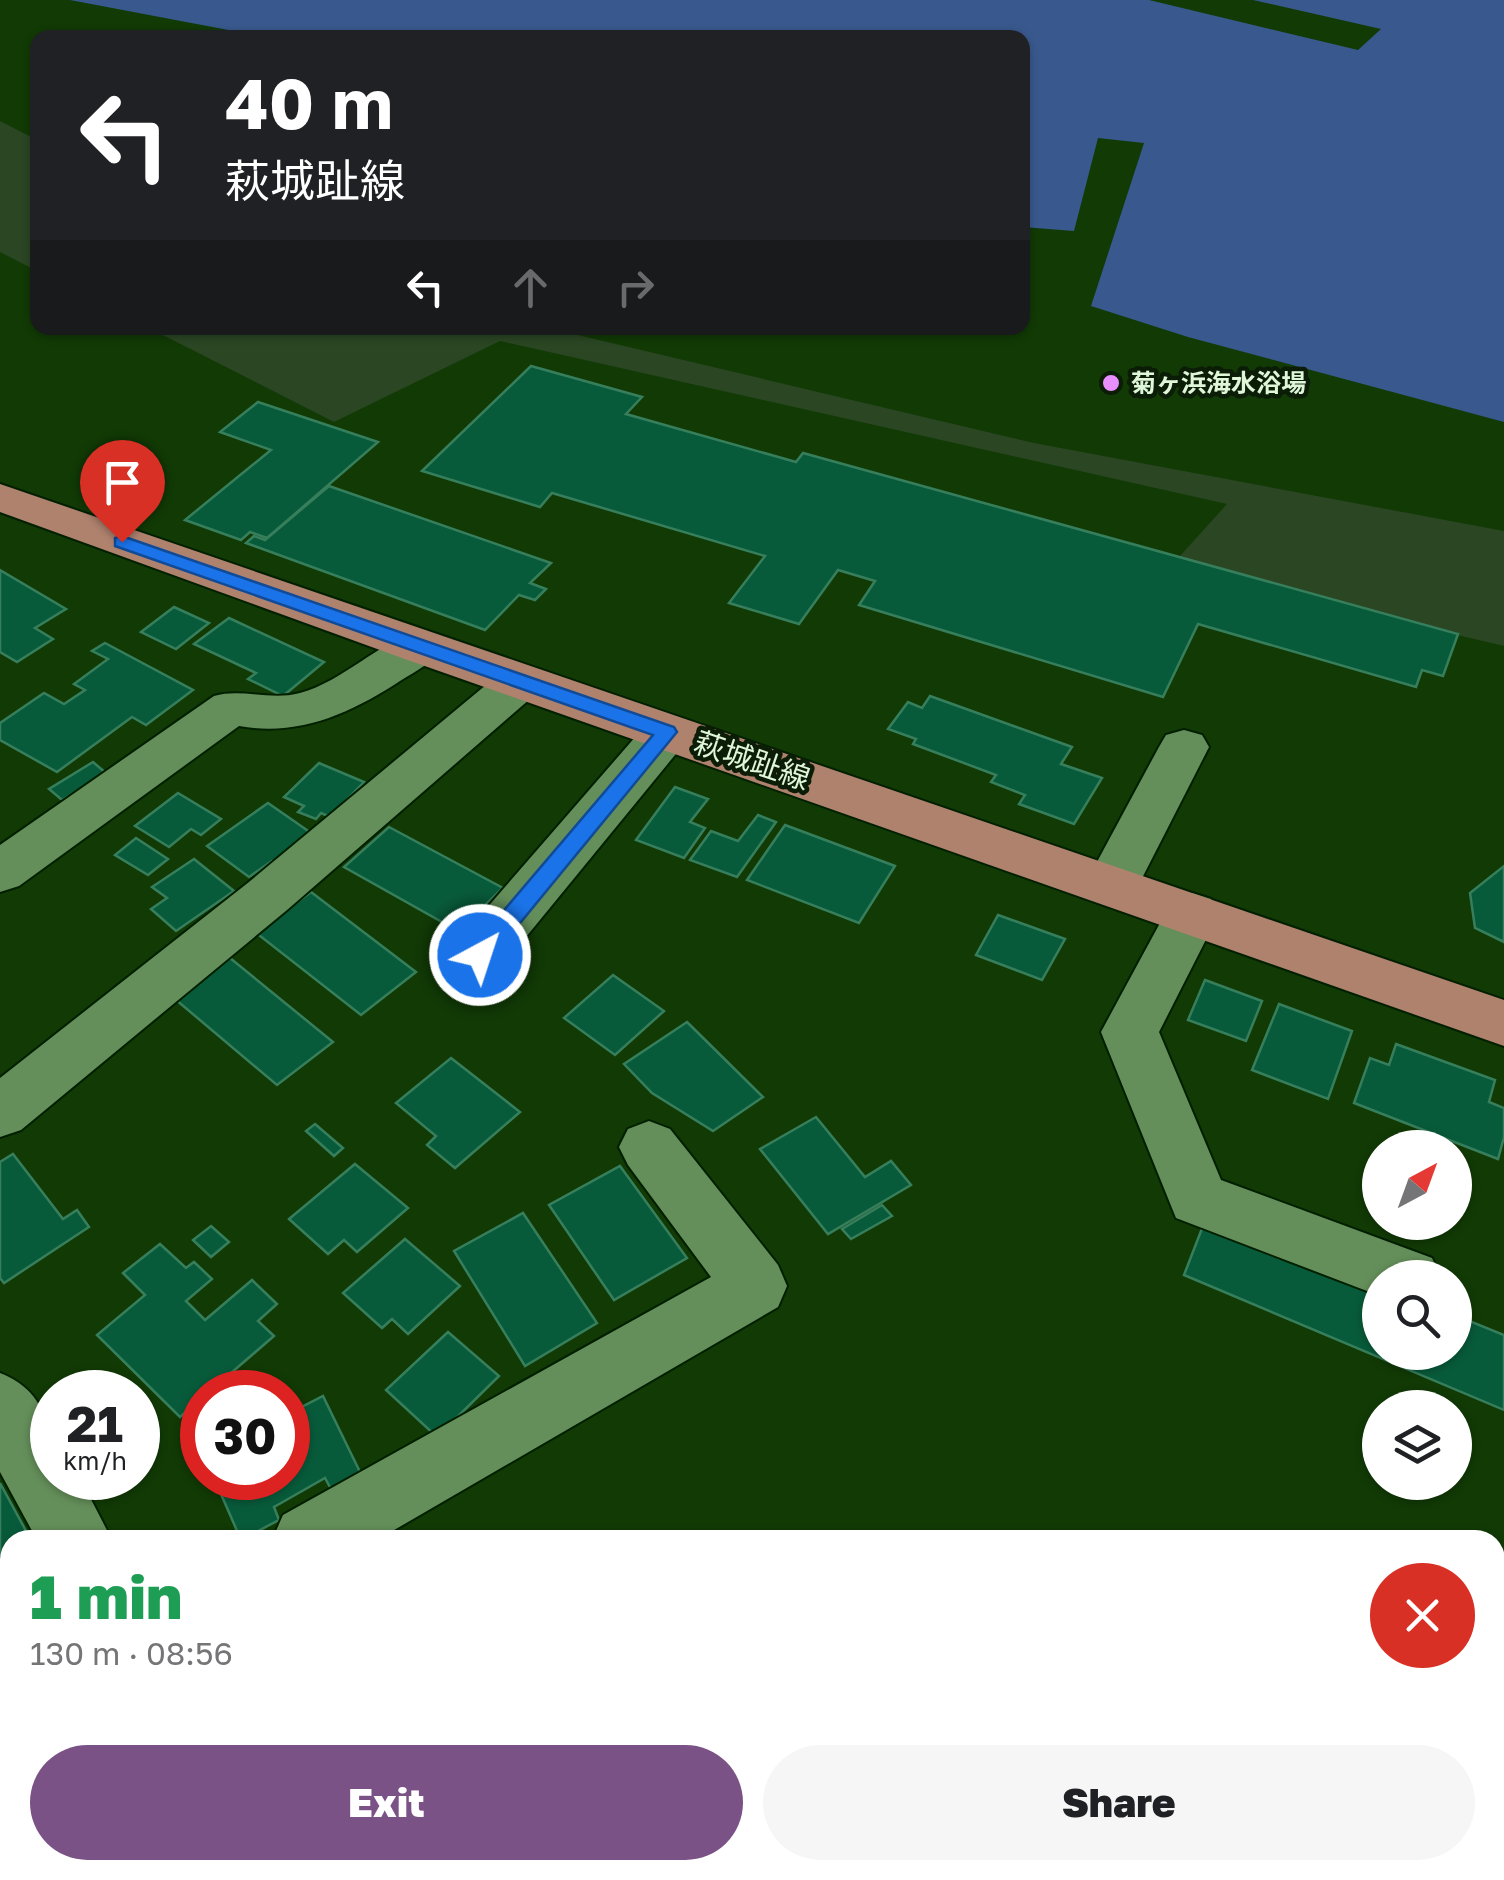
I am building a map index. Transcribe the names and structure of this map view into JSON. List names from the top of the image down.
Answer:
{
  "streets": {
    "main road": ["萩城趾線"]
  },
  "places": ["菊ヶ浜海水浴場"],
  "north": "top right",
  "page": {
    "turn": ["40 m", "萩城趾線"],
    "speed": "21 km/h",
    "limit": "30",
    "heading": ["1 min", "130 m · 08:56"],
    "buttons": ["Exit", "Share"]
  }
}
